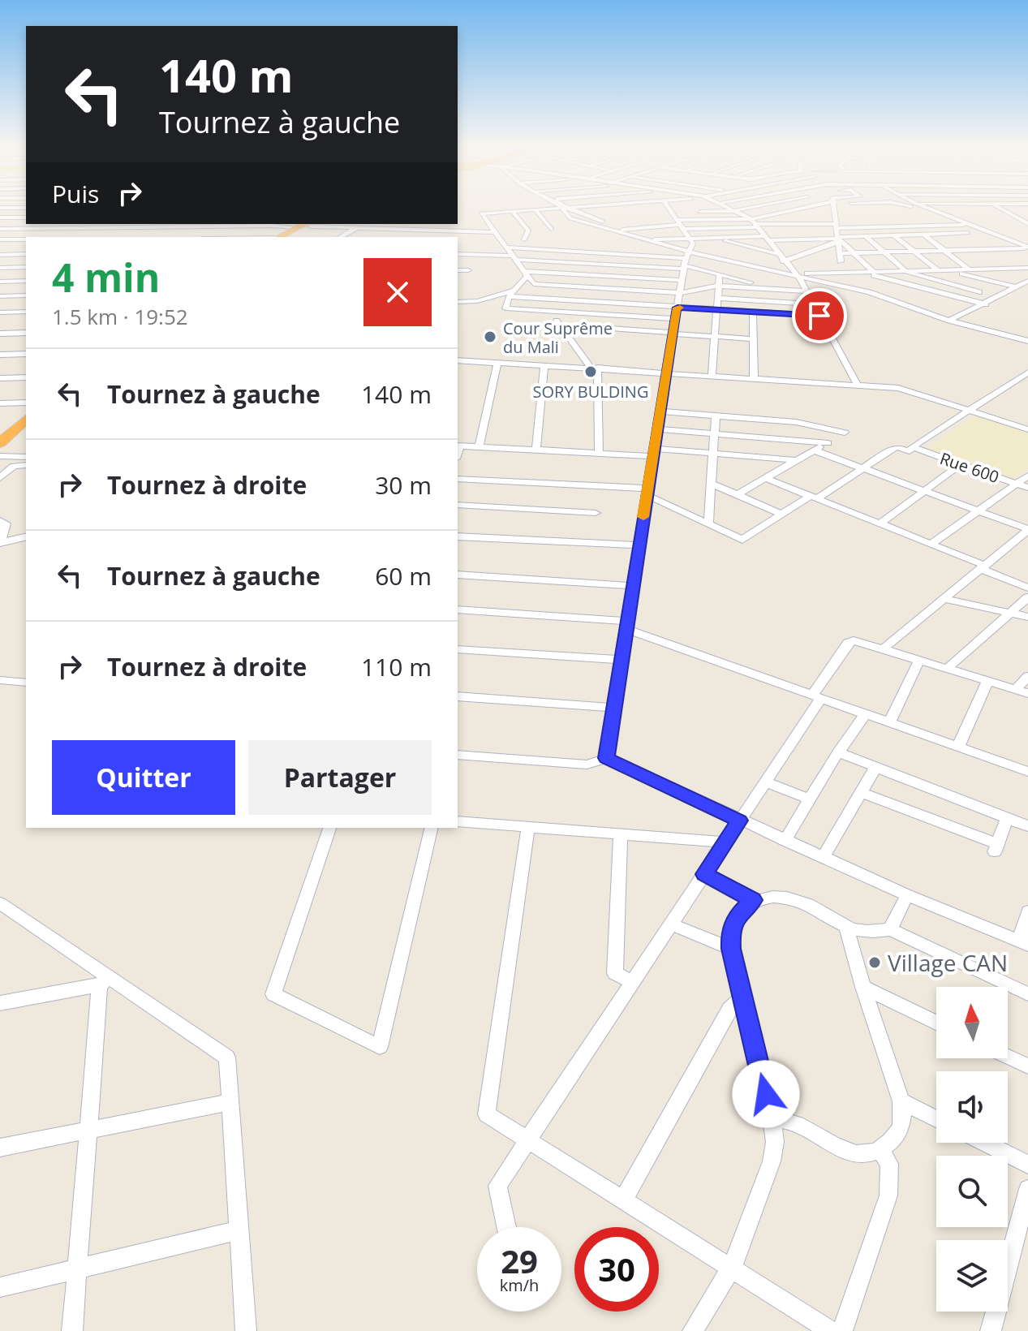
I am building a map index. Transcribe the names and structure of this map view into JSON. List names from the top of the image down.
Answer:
{
  "streets": {
    "street": ["Rue 600"]
  },
  "places": ["Cour Suprême du Mali", "SORY BULDING", "Village CAN"],
  "north": "top",
  "page": {
    "turn": ["140 m", "Tournez à gauche"],
    "then": "Puis",
    "heading": ["4 min", "1.5 km · 19:52"],
    "list": [
      {
        "name": "Tournez à gauche",
        "value": "140 m"
      },
      {
        "name": "Tournez à droite",
        "value": "30 m"
      },
      {
        "name": "Tournez à gauche",
        "value": "60 m"
      },
      {
        "name": "Tournez à droite",
        "value": "110 m"
      }
    ],
    "buttons": ["Quitter", "Partager"],
    "speed": "29 km/h",
    "limit": "30"
  }
}
